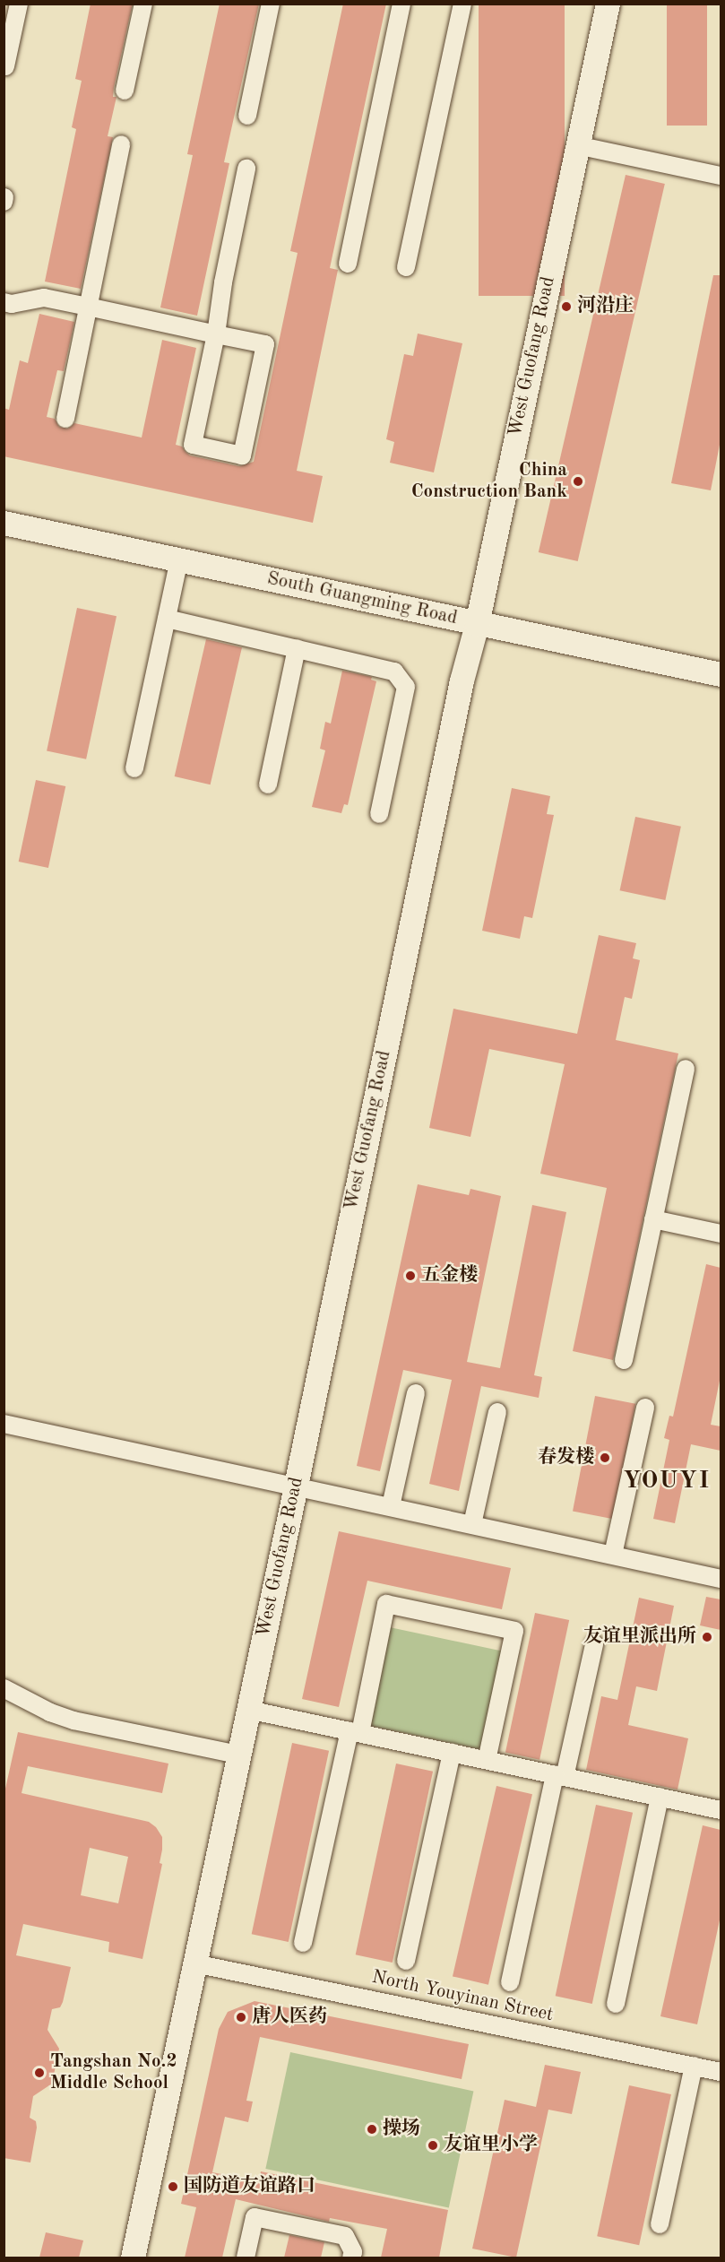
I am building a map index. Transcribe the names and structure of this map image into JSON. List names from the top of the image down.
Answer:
{
  "streets": {
    "street": ["West Guofang Road", "South Guangming Road", "North Youyinan Street"]
  },
  "crossings": [
    ["West Guofang Road", "South Guangming Road"],
    ["West Guofang Road", "North Youyinan Street"]
  ],
  "districts": ["YOUYI"],
  "places": [
    "河沿庄",
    "China Construction Bank",
    "五金楼",
    "春发楼",
    "友谊里派出所",
    "唐人医药",
    "Tangshan No.2 Middle School",
    "操场",
    "友谊里小学",
    "国防道友谊路口"
  ]
}
